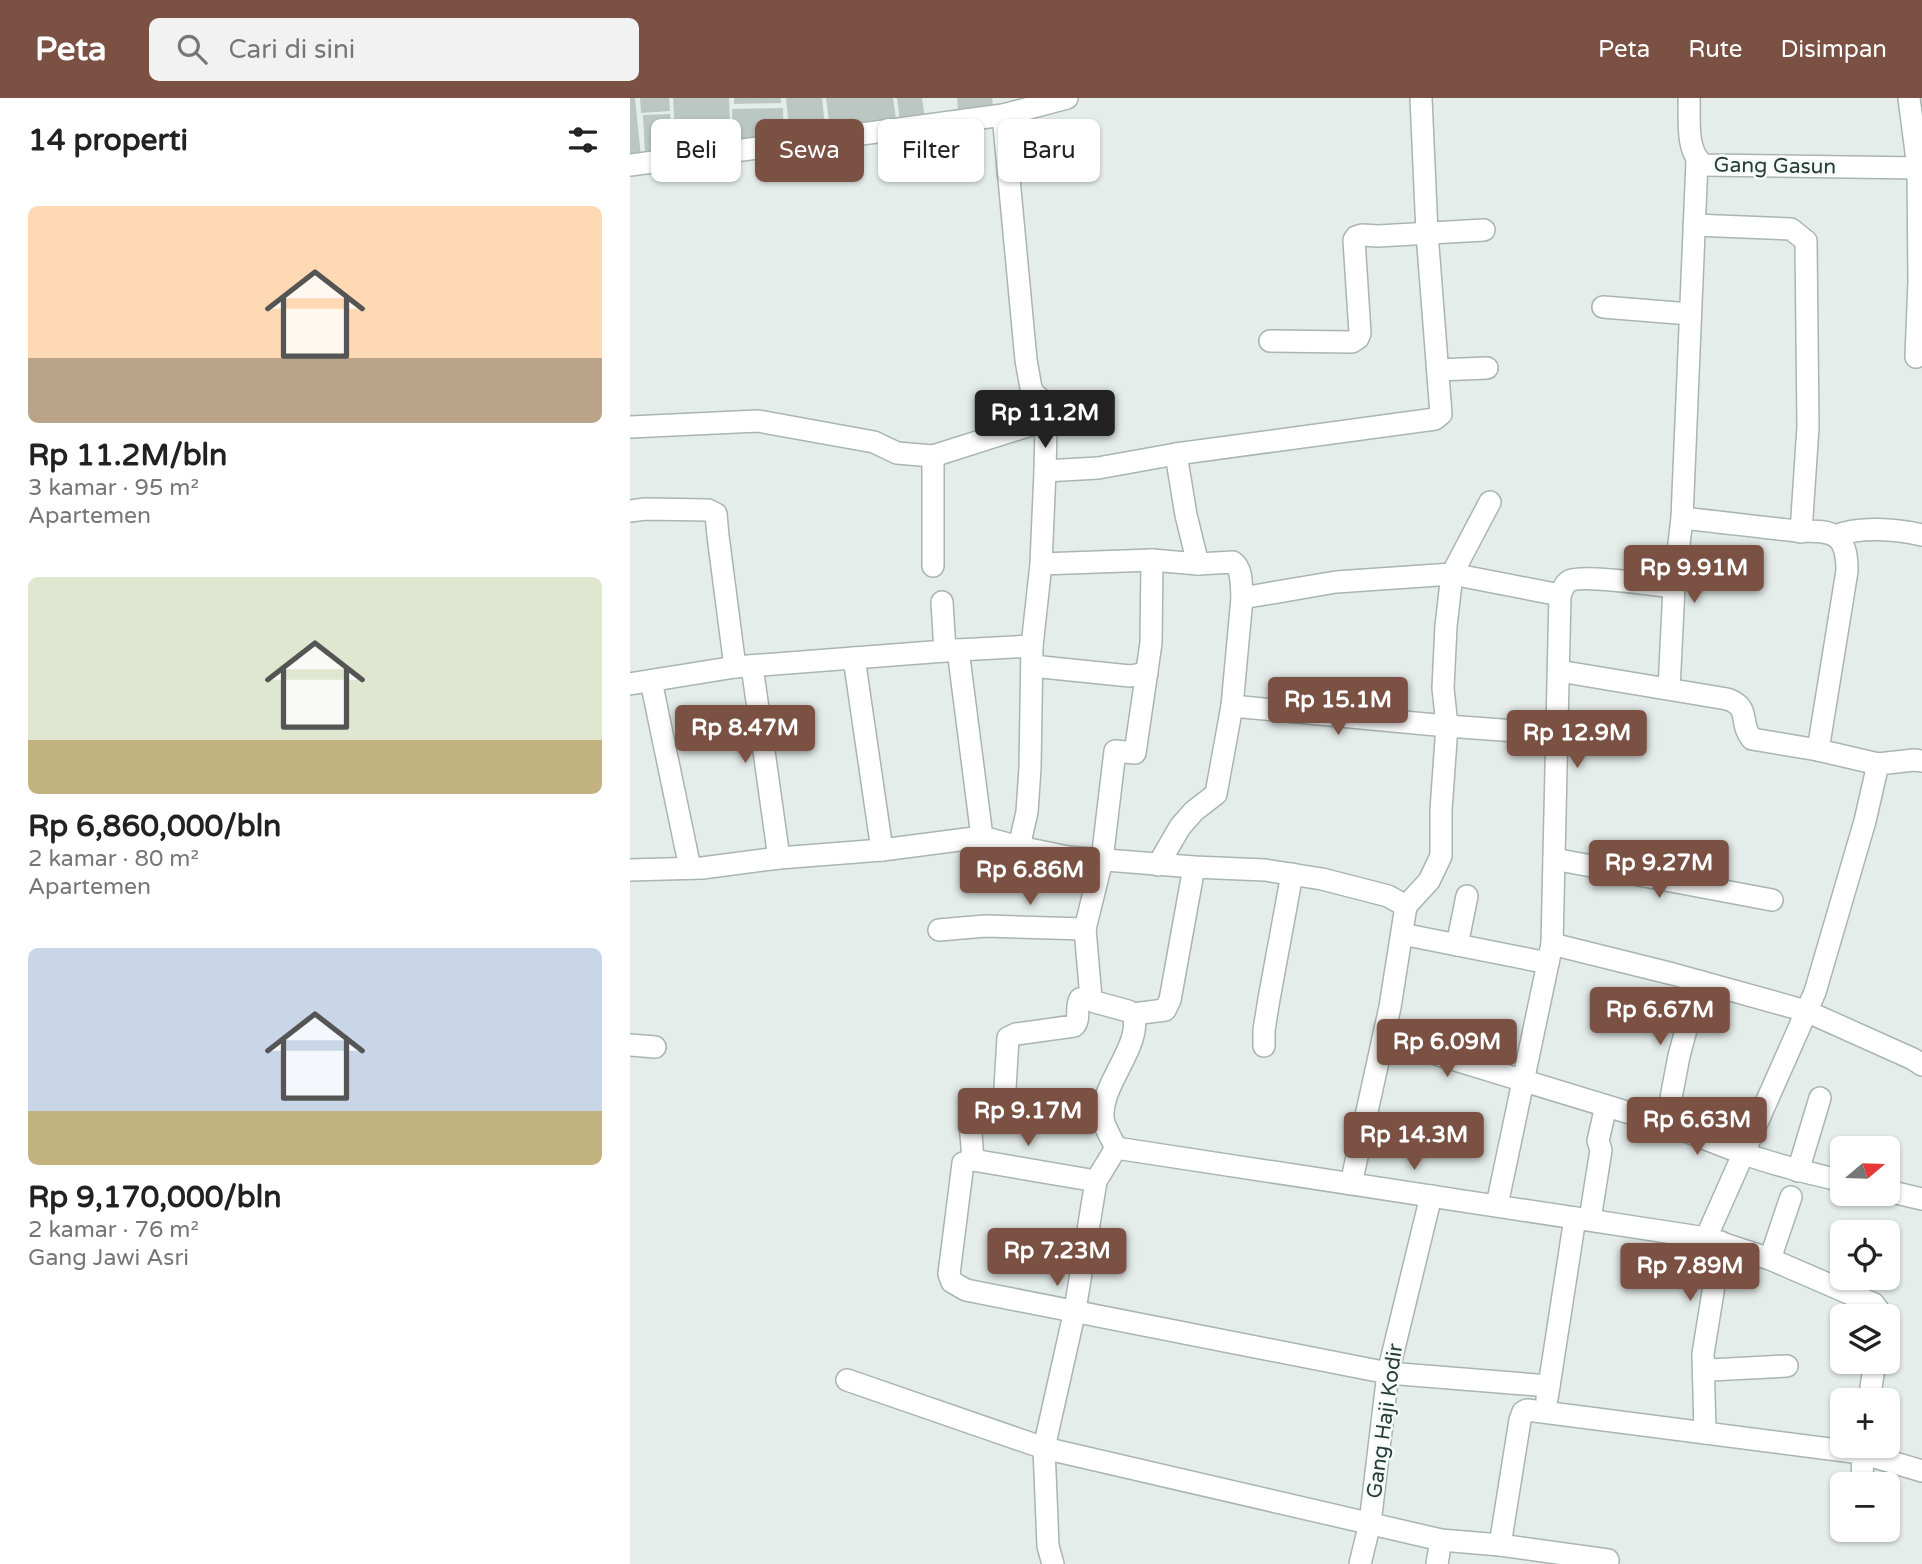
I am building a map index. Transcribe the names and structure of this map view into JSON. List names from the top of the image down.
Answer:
{
  "streets": {
    "street": ["Gang Gasun", "Gang Haji Kodir"]
  },
  "north": "right",
  "page": {
    "header": "Peta",
    "search": "Cari di sini",
    "nav": ["Peta", "Rute", "Disimpan"],
    "heading": "14 properti",
    "chip": [
      "Beli",
      "Sewa",
      "Filter",
      "Baru"
    ],
    "list": [
      {
        "name": "Rp 11.2M/bln",
        "note": "3 kamar · 95 m² · Apartemen"
      },
      {
        "name": "Rp 6,860,000/bln",
        "note": "2 kamar · 80 m² · Apartemen"
      },
      {
        "name": "Rp 9,170,000/bln",
        "note": "2 kamar · 76 m² · Gang Jawi Asri"
      }
    ],
    "price": [
      "Rp 11.2M",
      "Rp 9.91M",
      "Rp 15.1M",
      "Rp 8.47M",
      "Rp 12.9M",
      "Rp 9.27M",
      "Rp 6.86M",
      "Rp 6.67M",
      "Rp 6.09M",
      "Rp 9.17M",
      "Rp 6.63M",
      "Rp 14.3M",
      "Rp 7.23M",
      "Rp 7.89M"
    ],
    "map_buttons": ["+", "−"]
  }
}
